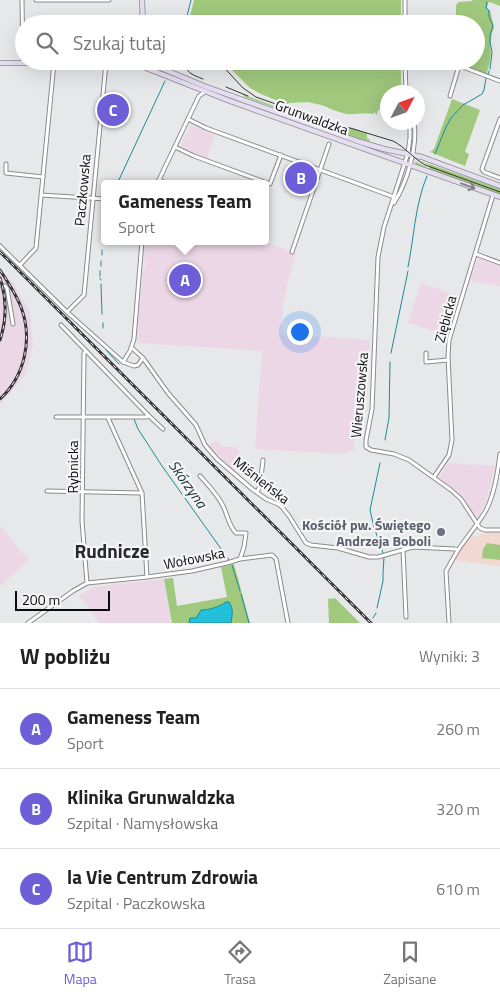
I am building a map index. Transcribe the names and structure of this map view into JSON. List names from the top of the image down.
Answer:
{
  "streets": {
    "street": [
      "Grunwaldzka",
      "Paczkowska",
      "Ziębicka",
      "Wieruszowska",
      "Rybnicka",
      "Miśnieńska",
      "Wołowska"
    ]
  },
  "crossings": [
    ["Grunwaldzka", "Ziębicka"],
    ["Grunwaldzka", "Wieruszowska"],
    ["Ziębicka", "Wieruszowska"],
    ["Rybnicka", "Wołowska"]
  ],
  "districts": ["Rudnicze"],
  "water": ["Skórzyna"],
  "places": ["Kościół pw. Świętego Andrzeja Boboli"],
  "scale_bar": "200 m",
  "north": "top right",
  "page": {
    "search": "Szukaj tutaj",
    "pins": ["C", "B", "A"],
    "popup": ["Gameness Team", "Sport"],
    "scale": "200 m",
    "heading": ["W pobliżu", "Wyniki: 3"],
    "list": [
      {
        "mark": "A",
        "name": "Gameness Team",
        "note": "Sport",
        "value": "260 m"
      },
      {
        "mark": "B",
        "name": "Klinika Grunwaldzka",
        "note": "Szpital · Namysłowska",
        "value": "320 m"
      },
      {
        "mark": "C",
        "name": "la Vie Centrum Zdrowia",
        "note": "Szpital · Paczkowska",
        "value": "610 m"
      }
    ],
    "nav": ["Mapa", "Trasa", "Zapisane"]
  }
}
